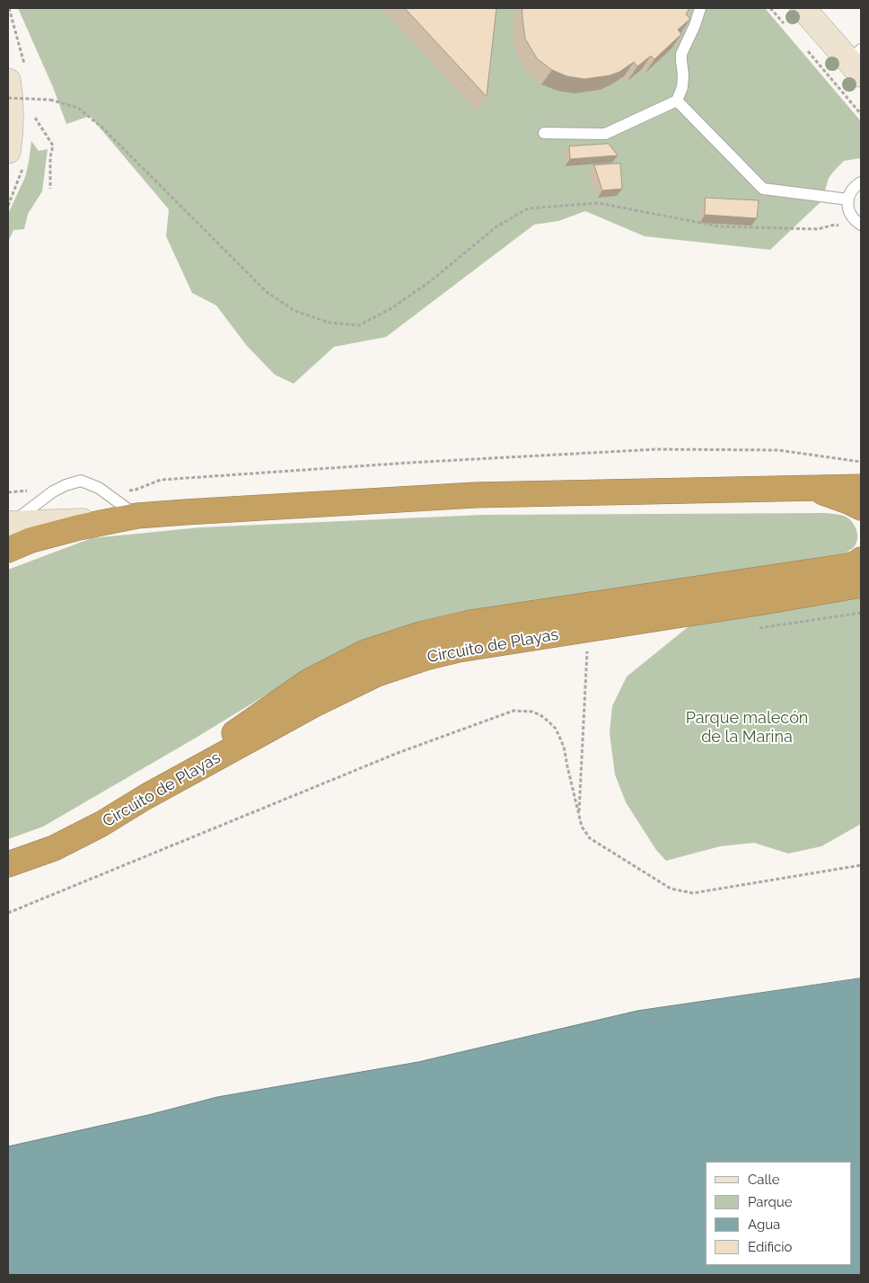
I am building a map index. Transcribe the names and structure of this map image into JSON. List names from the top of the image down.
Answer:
{
  "streets": {
    "highway": ["Circuito de Playas"]
  },
  "parks": ["Parque malecón de la Marina"],
  "legend": [
    "Calle",
    "Parque",
    "Agua",
    "Edificio"
  ]
}
